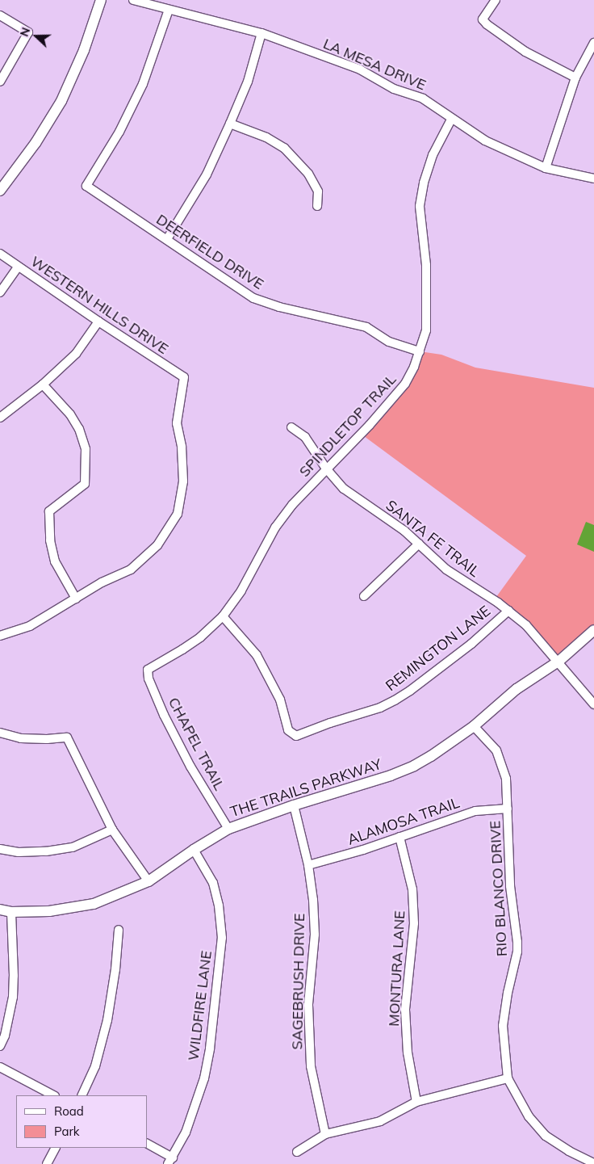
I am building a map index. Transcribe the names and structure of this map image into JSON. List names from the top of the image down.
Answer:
{
  "streets": {
    "street": [
      "LA MESA DRIVE",
      "DEERFIELD DRIVE",
      "WESTERN HILLS DRIVE",
      "SPINDLETOP TRAIL",
      "SANTA FE TRAIL",
      "REMINGTON LANE",
      "CHAPEL TRAIL",
      "THE TRAILS PARKWAY",
      "ALAMOSA TRAIL",
      "RIO BLANCO DRIVE",
      "MONTURA LANE",
      "SAGEBRUSH DRIVE",
      "WILDFIRE LANE"
    ]
  },
  "crossings": [
    ["LA MESA DRIVE", "DEERFIELD DRIVE"],
    ["LA MESA DRIVE", "SPINDLETOP TRAIL"],
    ["DEERFIELD DRIVE", "SPINDLETOP TRAIL"],
    ["SPINDLETOP TRAIL", "SANTA FE TRAIL"],
    ["SPINDLETOP TRAIL", "REMINGTON LANE"],
    ["SPINDLETOP TRAIL", "CHAPEL TRAIL"],
    ["SANTA FE TRAIL", "REMINGTON LANE"],
    ["SANTA FE TRAIL", "THE TRAILS PARKWAY"],
    ["CHAPEL TRAIL", "THE TRAILS PARKWAY"],
    ["THE TRAILS PARKWAY", "RIO BLANCO DRIVE"],
    ["THE TRAILS PARKWAY", "SAGEBRUSH DRIVE"],
    ["THE TRAILS PARKWAY", "WILDFIRE LANE"],
    ["ALAMOSA TRAIL", "RIO BLANCO DRIVE"],
    ["ALAMOSA TRAIL", "MONTURA LANE"],
    ["ALAMOSA TRAIL", "SAGEBRUSH DRIVE"]
  ],
  "legend": ["Road", "Park"],
  "north": "left"
}
